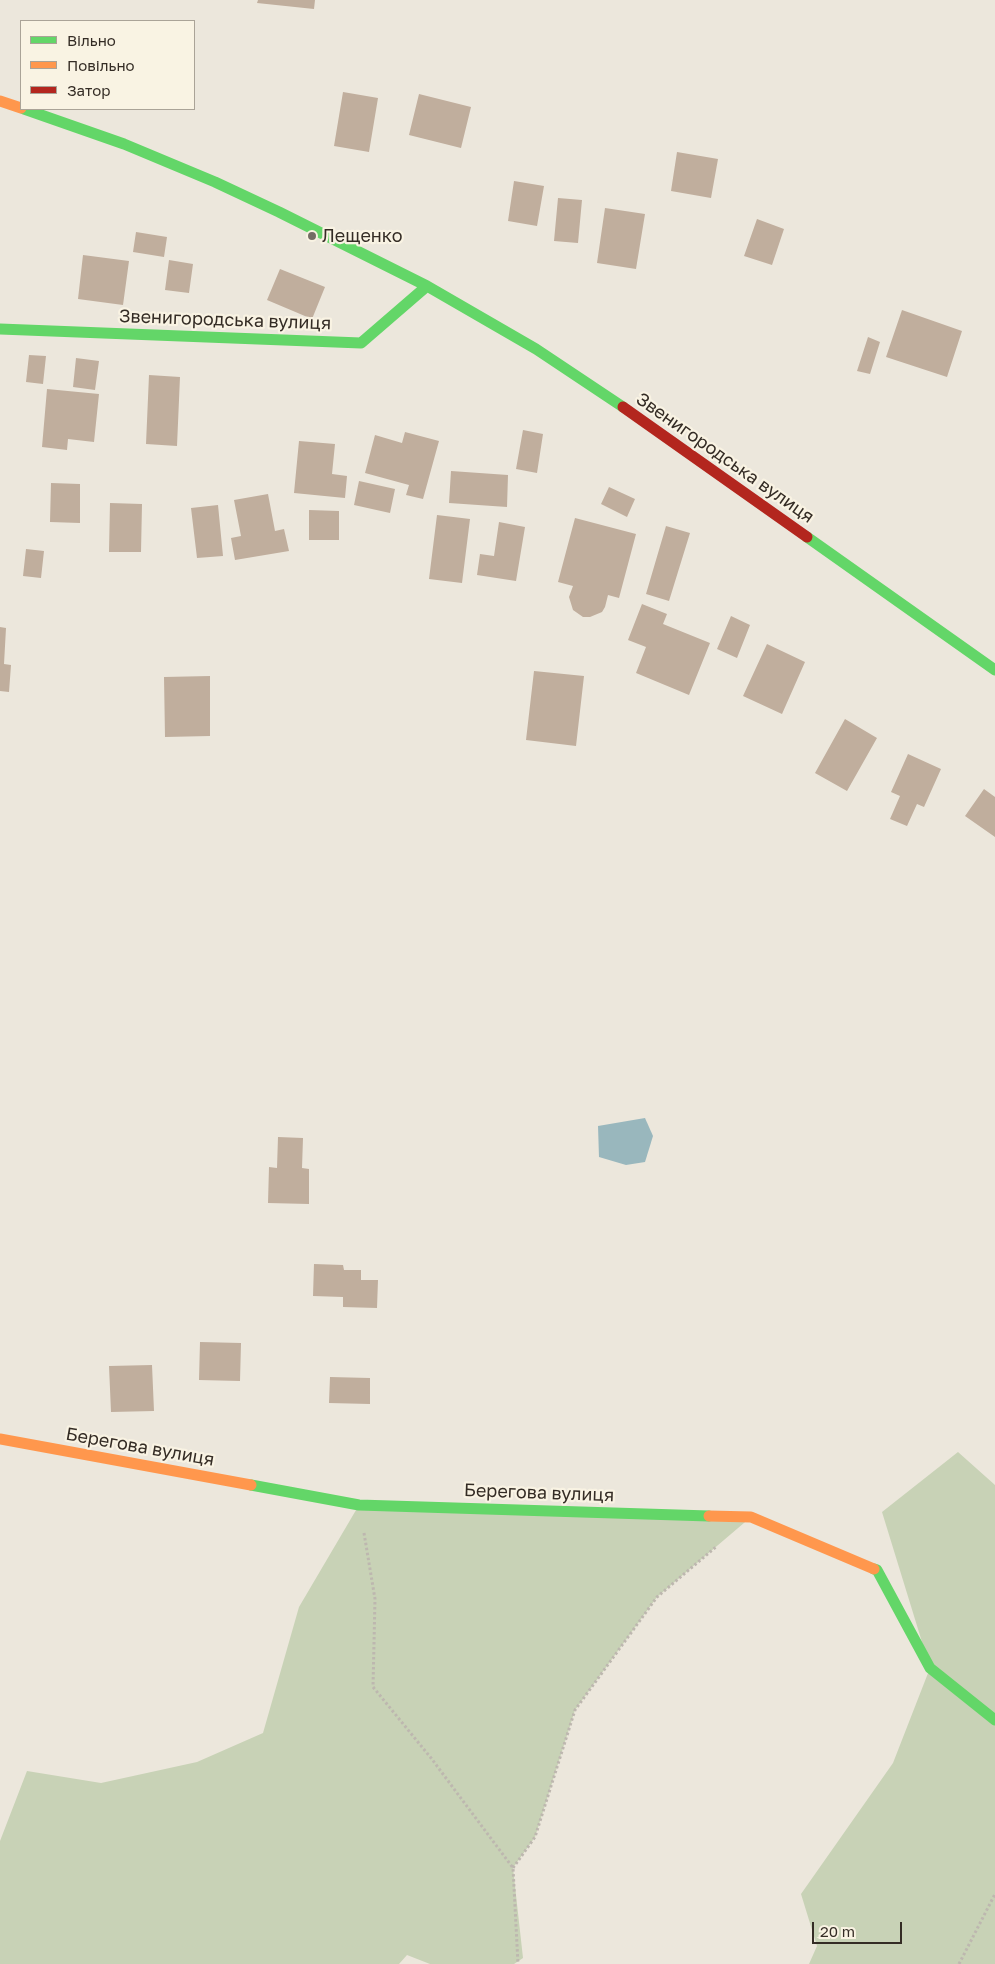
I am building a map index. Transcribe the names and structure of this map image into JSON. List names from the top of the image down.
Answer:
{
  "streets": {
    "street": ["Звенигородська вулиця", "Берегова вулиця"]
  },
  "places": ["Лещенко"],
  "legend": ["Вільно", "Повільно", "Затор"],
  "scale_bar": "20 m"
}
